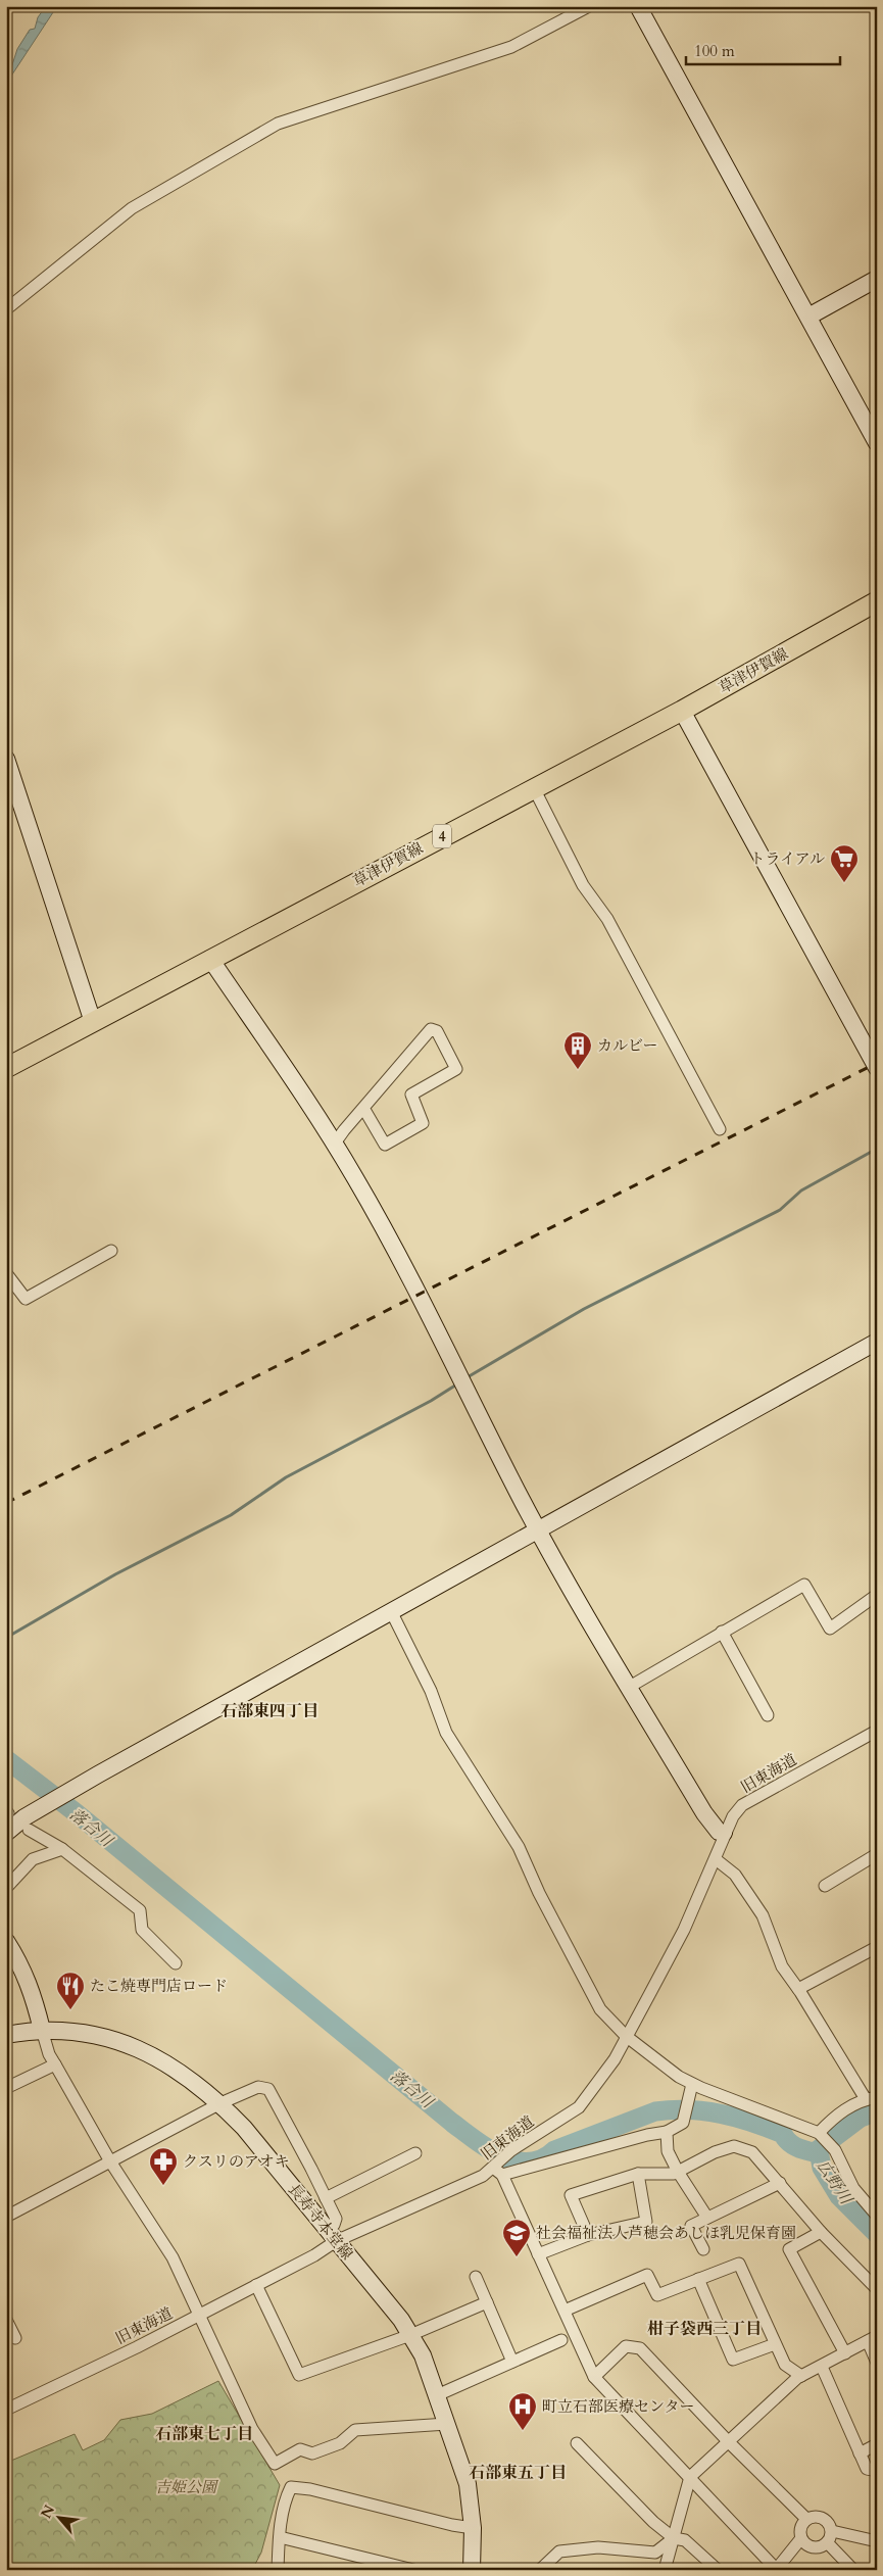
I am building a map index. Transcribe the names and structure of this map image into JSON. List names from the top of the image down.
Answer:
{
  "streets": {
    "main road": ["草津伊賀線", "4"],
    "street": ["旧東海道", "長寿寺本堂線"]
  },
  "crossings": [
    ["旧東海道", "長寿寺本堂線"]
  ],
  "districts": [
    "石部東四丁目",
    "柑子袋西三丁目",
    "石部東七丁目",
    "石部東五丁目"
  ],
  "water": ["落合川", "広野川"],
  "parks": ["吉姫公園"],
  "places": {
    "supermarket": ["トライアル"],
    "building": ["カルビー"],
    "restaurant": ["たこ焼専門店ロード"],
    "pharmacy": ["クスリのアオキ"],
    "school or university": ["社会福祉法人芦穂会あしほ乳児保育園"],
    "hospital": ["町立石部医療センター"]
  },
  "scale_bar": "100 m",
  "north": "top left"
}
